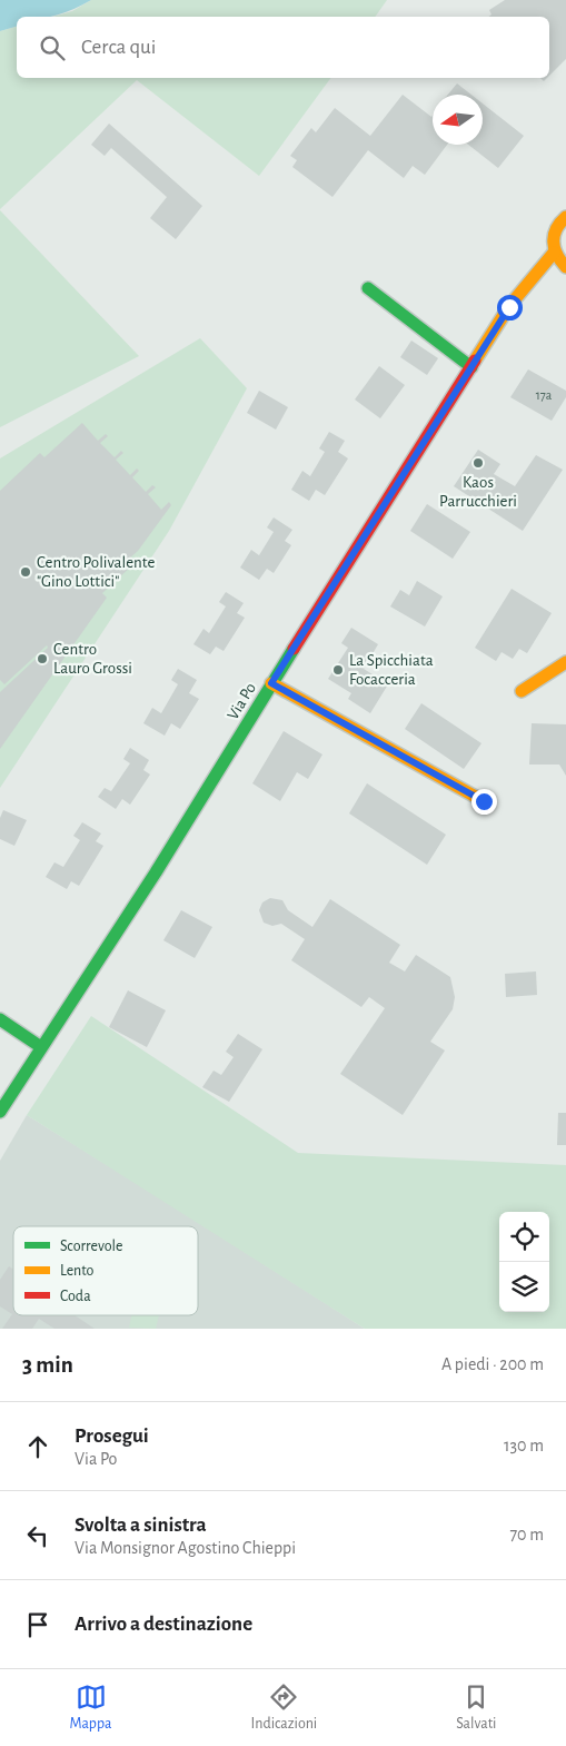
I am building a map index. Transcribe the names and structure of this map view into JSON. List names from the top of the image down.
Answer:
{
  "streets": {
    "street": ["Via Po"]
  },
  "places": [
    "Kaos Parrucchieri",
    "Centro Polivalente \"Gino Lottici\"",
    "Centro Lauro Grossi",
    "La Spicchiata Focacceria"
  ],
  "house_numbers": ["17a"],
  "legend": ["Scorrevole", "Lento", "Coda"],
  "north": "left",
  "page": {
    "search": "Cerca qui",
    "heading": ["3 min", "A piedi · 200 m"],
    "list": [
      ["Prosegui", "Via Po", "130 m"],
      ["Svolta a sinistra", "Via Monsignor Agostino Chieppi", "70 m"],
      "Arrivo a destinazione"
    ],
    "nav": ["Mappa", "Indicazioni", "Salvati"]
  }
}
